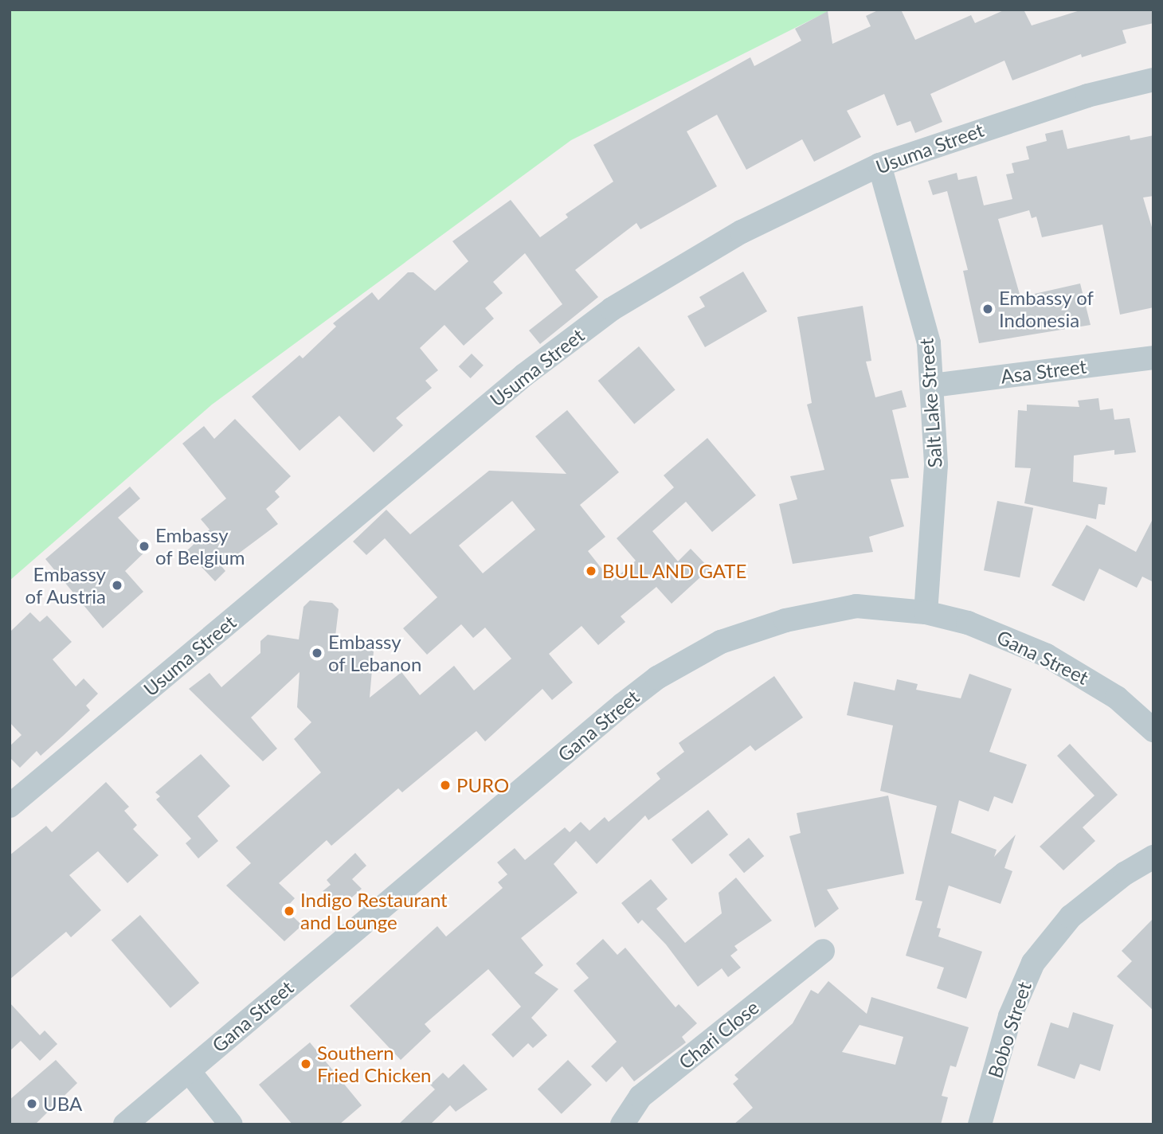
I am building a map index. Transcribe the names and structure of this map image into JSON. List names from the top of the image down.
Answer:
{
  "streets": {
    "street": [
      "Usuma Street",
      "Asa Street",
      "Salt Lake Street",
      "Gana Street",
      "Bobo Street",
      "Chari Close"
    ]
  },
  "crossings": [
    ["Usuma Street", "Salt Lake Street"],
    ["Asa Street", "Salt Lake Street"],
    ["Salt Lake Street", "Gana Street"]
  ],
  "places": [
    "Embassy of Indonesia",
    "Embassy of Belgium",
    "BULL AND GATE",
    "Embassy of Austria",
    "Embassy of Lebanon",
    "PURO",
    "Indigo Restaurant and Lounge",
    "Southern Fried Chicken",
    "UBA"
  ]
}
